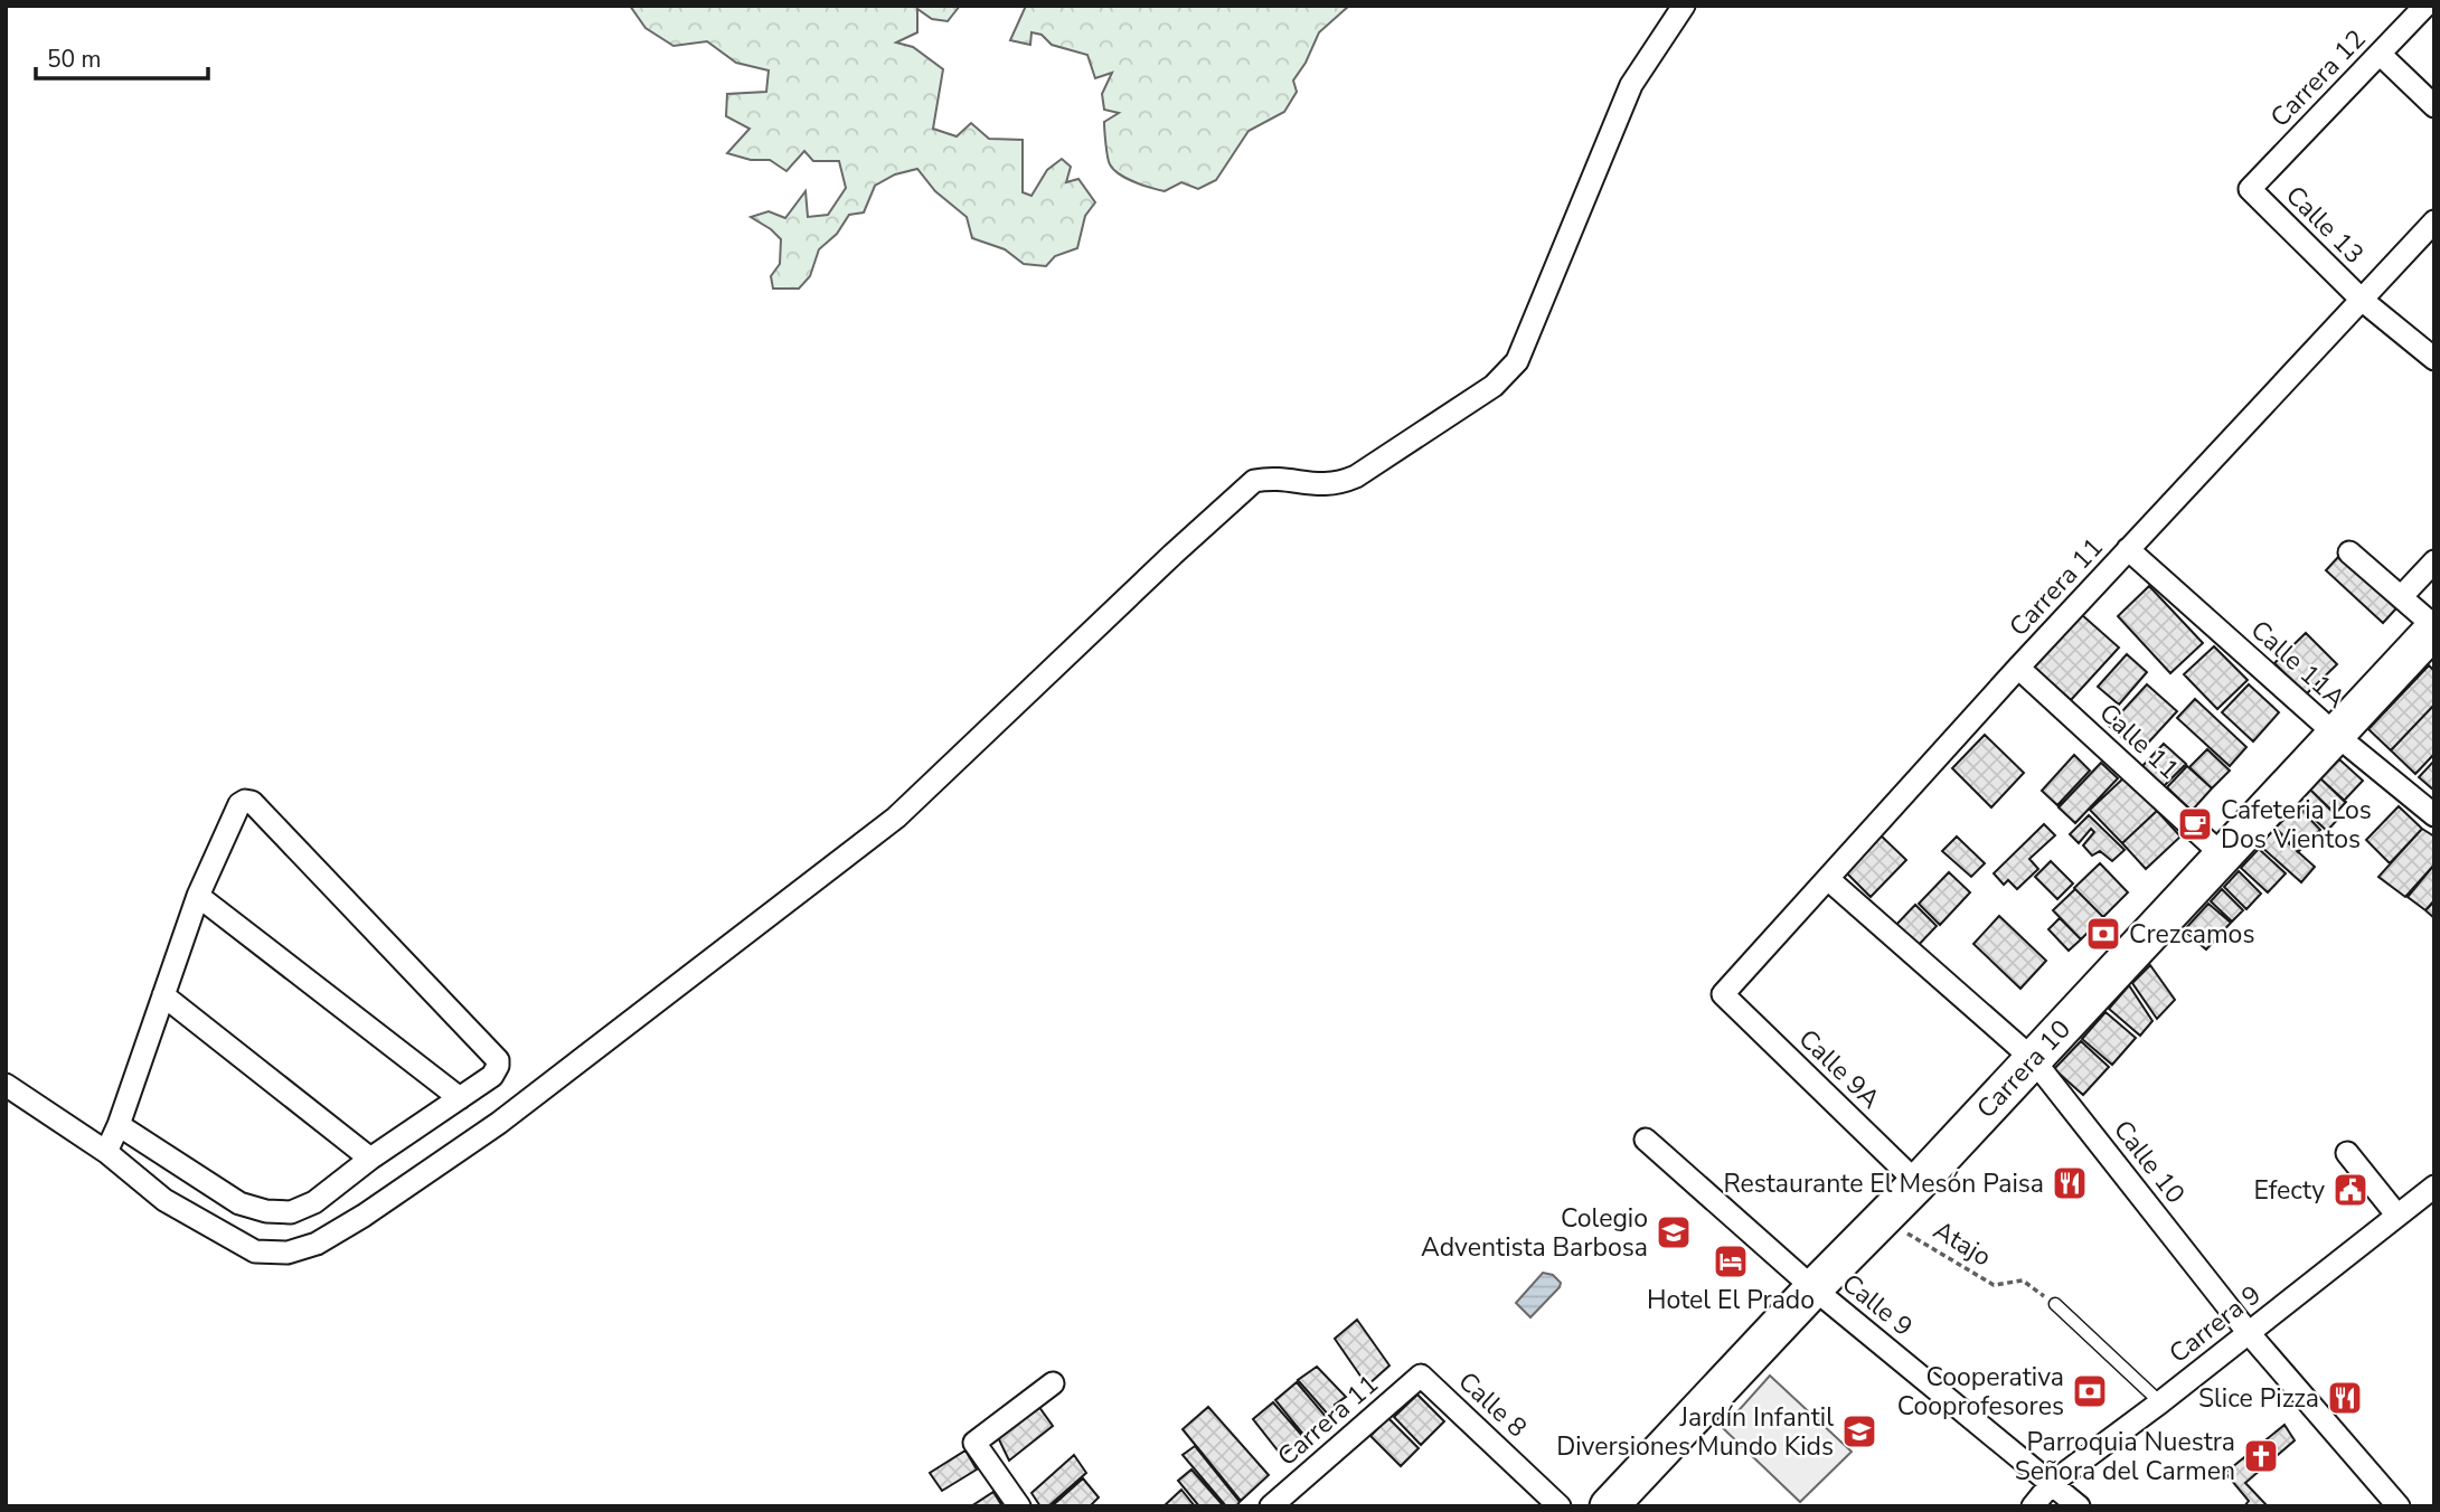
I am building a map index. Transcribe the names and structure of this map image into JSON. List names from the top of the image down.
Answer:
{
  "streets": {
    "highway": ["Carrera 10"],
    "street": [
      "Carrera 12",
      "Calle 13",
      "Carrera 11",
      "Calle 11A",
      "Calle 11",
      "Calle 9A",
      "Calle 10",
      "Calle 9",
      "Carrera 9",
      "Calle 8"
    ],
    "path": ["Atajo"]
  },
  "crossings": [
    ["Carrera 12", "Calle 13"],
    ["Calle 13", "Carrera 11"],
    ["Carrera 11", "Calle 11A"],
    ["Carrera 11", "Calle 11"],
    ["Carrera 11", "Calle 9A"],
    ["Carrera 11", "Calle 10"],
    ["Carrera 11", "Calle 8"],
    ["Calle 11A", "Carrera 10"],
    ["Calle 11", "Carrera 10"],
    ["Calle 9A", "Carrera 10"],
    ["Carrera 10", "Calle 10"],
    ["Carrera 10", "Calle 9"],
    ["Calle 10", "Carrera 9"],
    ["Calle 9", "Carrera 9"]
  ],
  "places": {
    "cafe": ["Cafeteria Los Dos Vientos"],
    "bank": ["Crezcamos", "Cooperativa Cooprofesores"],
    "restaurant": ["Restaurante El Mesón Paisa", "Slice Pizza"],
    "public building": ["Efecty"],
    "school or university": ["Colegio Adventista Barbosa", "Jardín Infantil Diversiones Mundo Kids"],
    "hotel": ["Hotel El Prado"],
    "church": ["Parroquia Nuestra Señora del Carmen"]
  },
  "scale_bar": "50 m"
}
